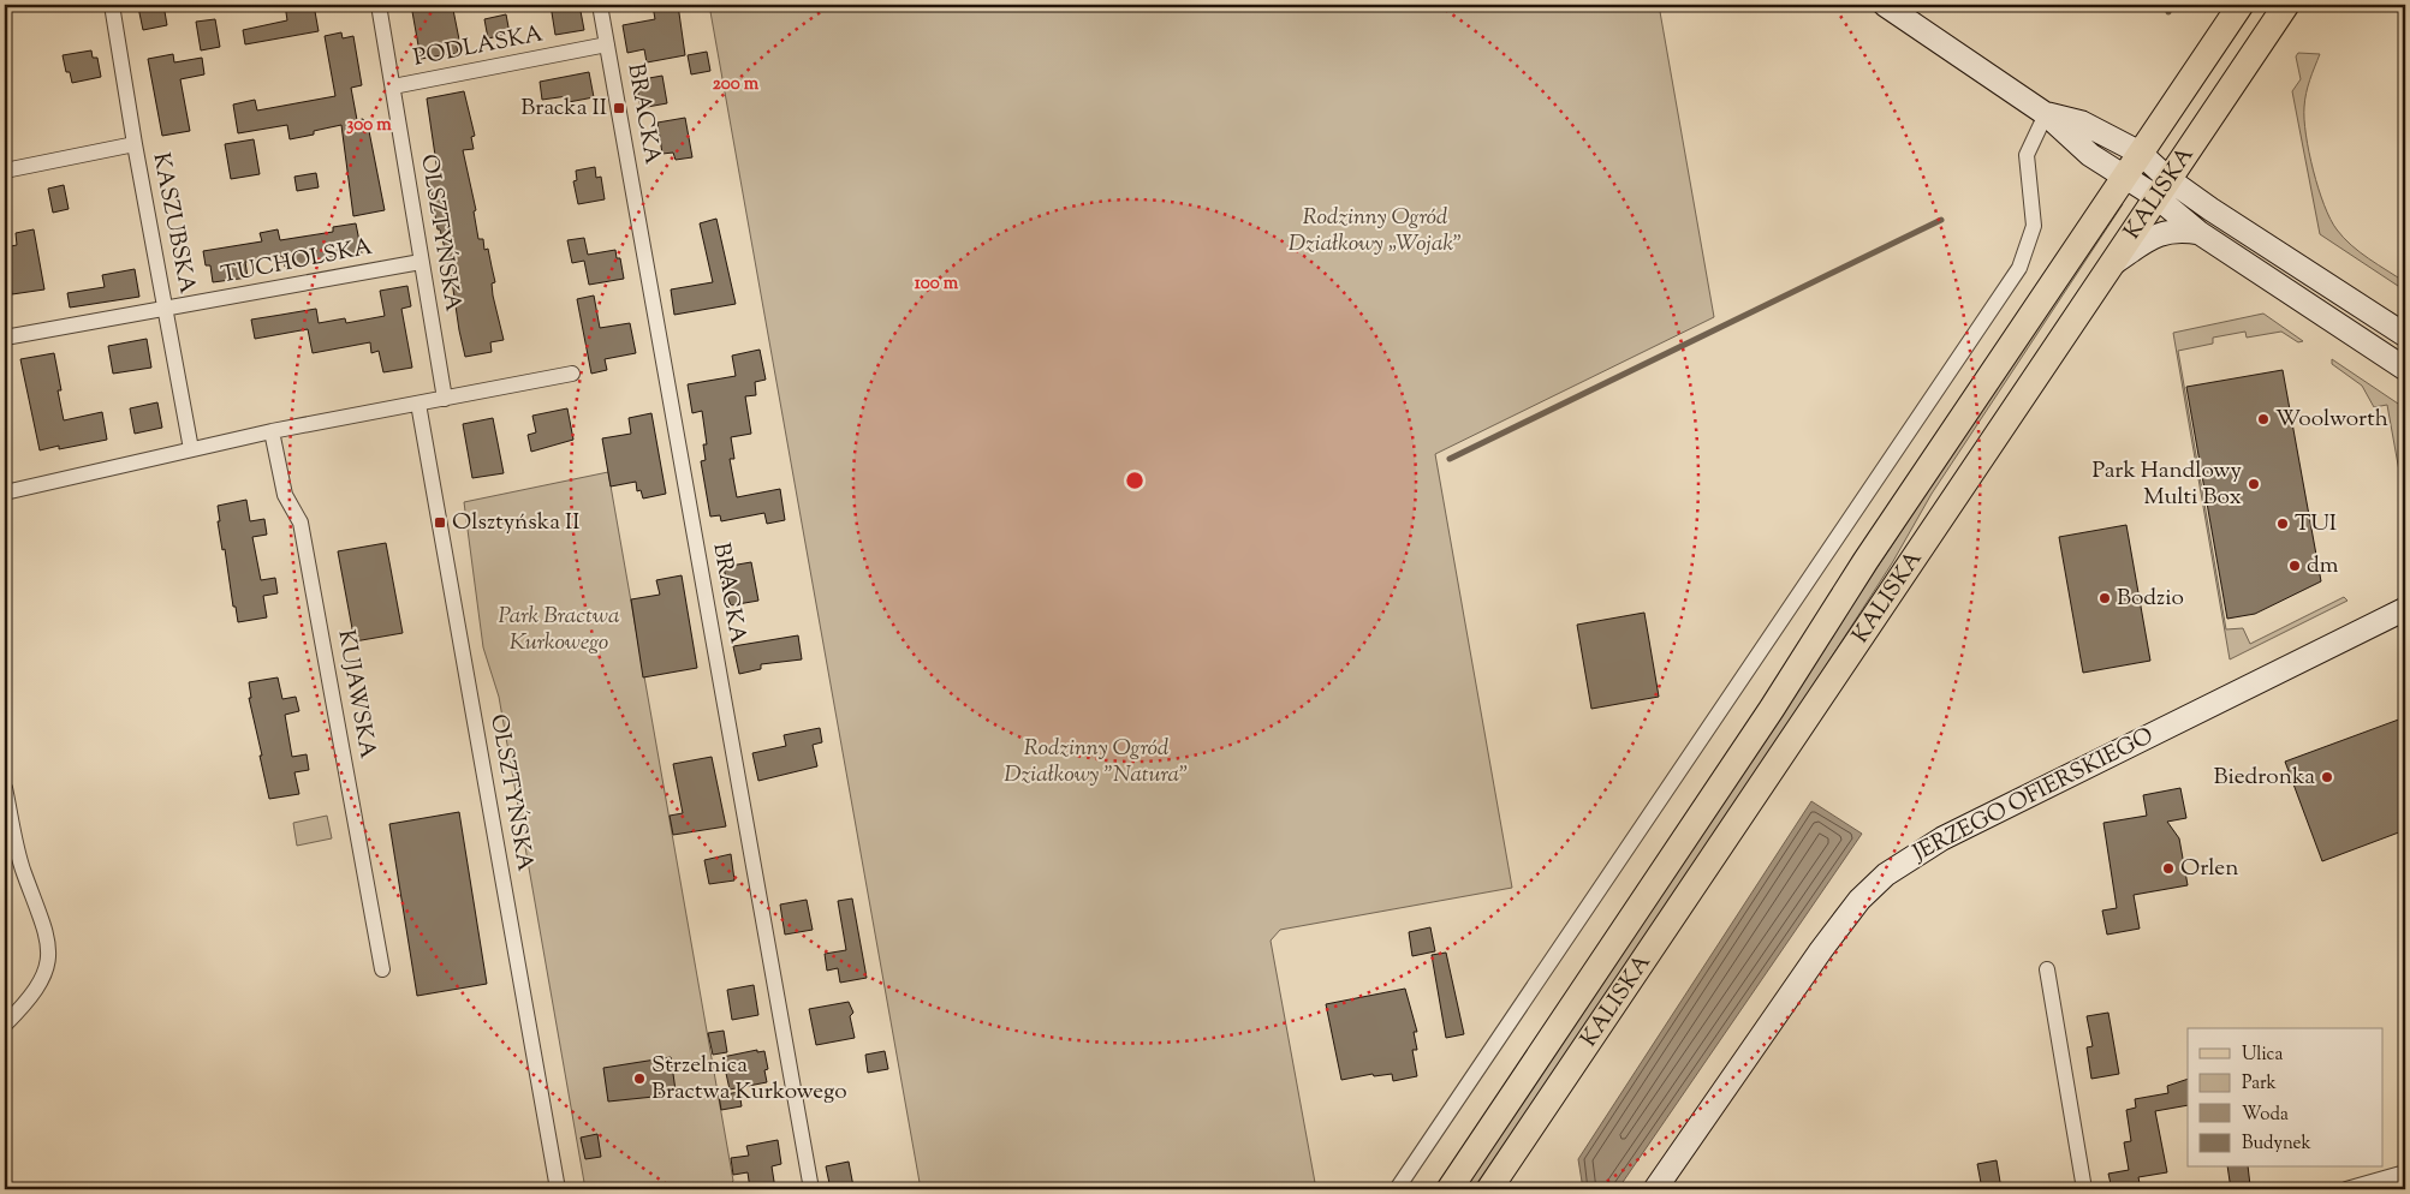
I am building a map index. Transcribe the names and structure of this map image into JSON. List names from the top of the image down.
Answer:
{
  "streets": {
    "main road": ["KALISKA"],
    "street": [
      "PODLASKA",
      "BRACKA",
      "KASZUBSKA",
      "OLSZTYŃSKA",
      "TUCHOLSKA",
      "KUJAWSKA",
      "JERZEGO OFIERSKIEGO"
    ]
  },
  "crossings": [
    ["PODLASKA", "BRACKA"],
    ["PODLASKA", "OLSZTYŃSKA"],
    ["KASZUBSKA", "TUCHOLSKA"],
    ["OLSZTYŃSKA", "TUCHOLSKA"]
  ],
  "parks": ["Rodzinny Ogród Działkowy „Wojak”", "Park Bractwa Kurkowego", "Rodzinny Ogród Działkowy \"Natura\""],
  "places": {
    "transit": ["Bracka II", "Olsztyńska II"],
    "other": [
      "Woolworth",
      "Park Handlowy Multi Box",
      "TUI",
      "dm",
      "Bodzio",
      "Biedronka",
      "Orlen",
      "Strzelnica Bractwa Kurkowego"
    ]
  },
  "legend": [
    "Ulica",
    "Park",
    "Woda",
    "Budynek"
  ],
  "rings": ["200 m", "300 m", "100 m"]
}
